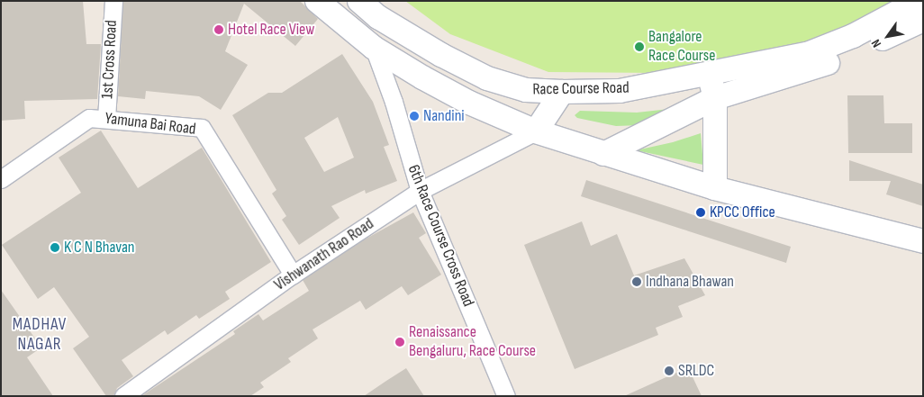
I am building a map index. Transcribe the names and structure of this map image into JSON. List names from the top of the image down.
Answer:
{
  "streets": {
    "main road": ["Race Course Road"],
    "street": [
      "1st Cross Road",
      "Yamuna Bai Road",
      "6th Race Course Cross Road",
      "Vishwanath Rao Road"
    ]
  },
  "crossings": [
    ["1st Cross Road", "Yamuna Bai Road"],
    ["Yamuna Bai Road", "Vishwanath Rao Road"],
    ["6th Race Course Cross Road", "Vishwanath Rao Road"]
  ],
  "districts": ["MADHAV NAGAR"],
  "places": [
    "Hotel Race View",
    "Bangalore Race Course",
    "Nandini",
    "KPCC Office",
    "K C N Bhavan",
    "Indhana Bhawan",
    "Renaissance Bengaluru, Race Course",
    "SRLDC"
  ],
  "north": "bottom left"
}
